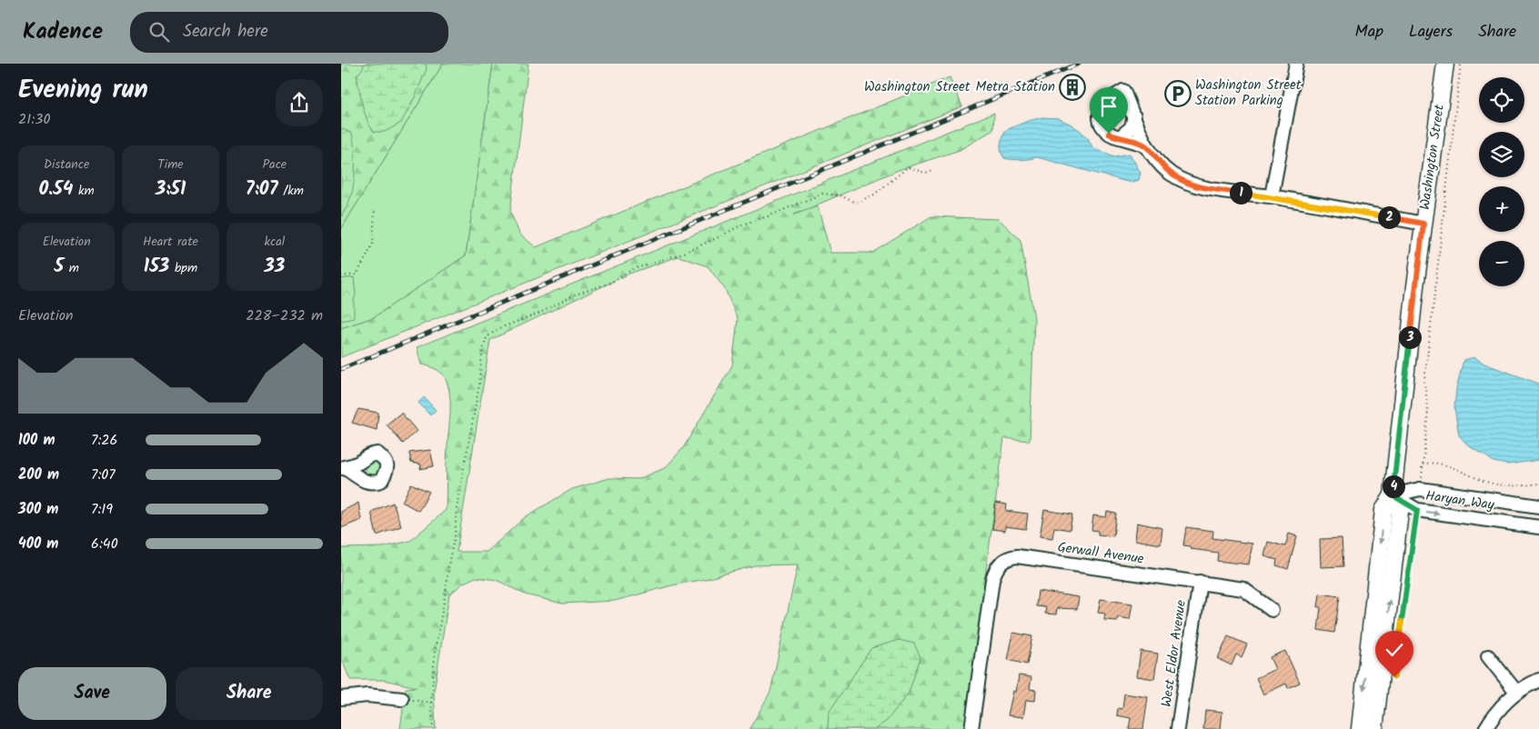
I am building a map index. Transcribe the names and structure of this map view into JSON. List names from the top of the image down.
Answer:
{
  "streets": {
    "main road": ["Washington Street"],
    "street": ["Haryan Way", "Gerwall Avenue", "West Eldor Avenue"]
  },
  "crossings": [
    ["Washington Street", "Haryan Way"],
    ["Gerwall Avenue", "West Eldor Avenue"]
  ],
  "places": {
    "building": ["Washington Street Metra Station"],
    "parking": ["Washington Street Station Parking"]
  },
  "page": {
    "header": "Kadence",
    "search": "Search here",
    "nav": ["Map", "Layers", "Share"],
    "heading": ["Evening run", "21:30"],
    "map_buttons": ["+", "−"],
    "stats": [
      ["Distance", "0.54 km"],
      ["Time", "3:51"],
      ["Pace", "7:07 /km"],
      ["Elevation", "5 m"],
      ["Heart rate", "153 bpm"],
      ["kcal", "33"]
    ],
    "pins": [
      "1",
      "2",
      "3",
      "4"
    ],
    "chart": ["Elevation", "228–232 m"],
    "list": [
      {
        "name": "100 m",
        "note": "7:26"
      },
      {
        "name": "200 m",
        "note": "7:07"
      },
      {
        "name": "300 m",
        "note": "7:19"
      },
      {
        "name": "400 m",
        "note": "6:40"
      }
    ],
    "buttons": ["Save", "Share"]
  }
}
